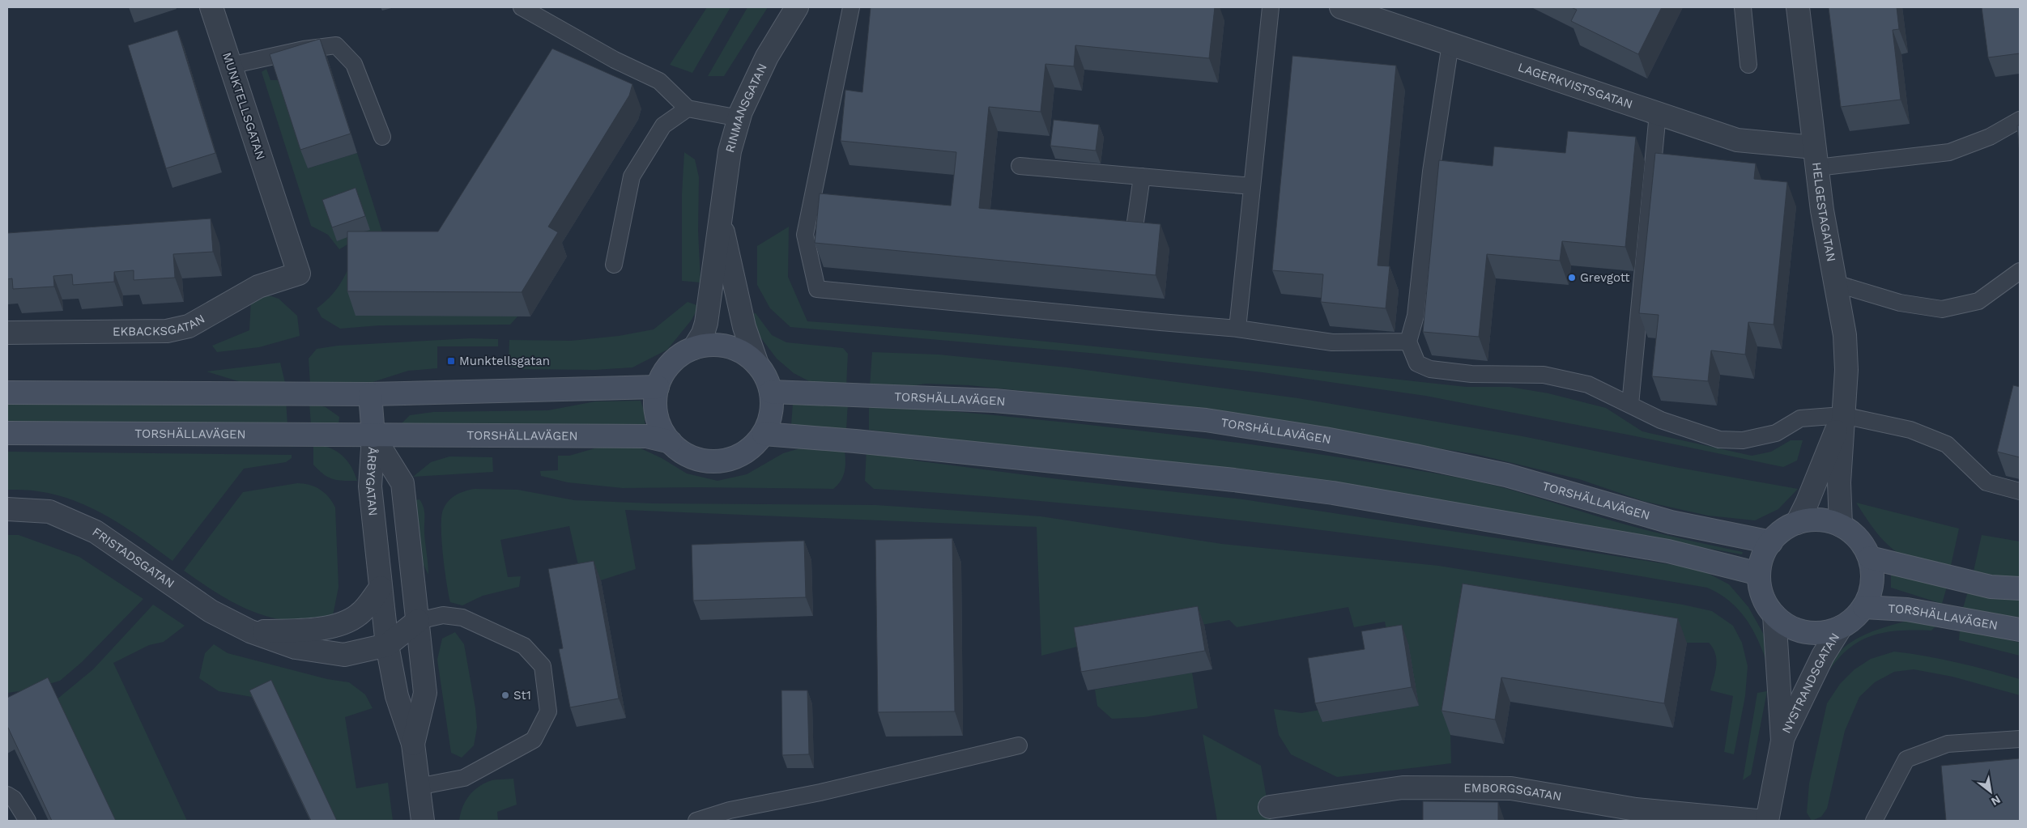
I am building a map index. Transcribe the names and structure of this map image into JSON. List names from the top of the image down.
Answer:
{
  "streets": {
    "main road": ["TORSHÄLLAVÄGEN"],
    "street": [
      "LAGERKVISTSGATAN",
      "MUNKTELLSGATAN",
      "RINMANSGATAN",
      "HELGESTAGATAN",
      "EKBACKSGATAN",
      "ÅRBYGATAN",
      "FRISTADSGATAN",
      "NYSTRANDSGATAN",
      "EMBORGSGATAN"
    ]
  },
  "crossings": [
    ["LAGERKVISTSGATAN", "HELGESTAGATAN"],
    ["MUNKTELLSGATAN", "EKBACKSGATAN"],
    ["RINMANSGATAN", "TORSHÄLLAVÄGEN"],
    ["HELGESTAGATAN", "TORSHÄLLAVÄGEN"],
    ["HELGESTAGATAN", "NYSTRANDSGATAN"],
    ["TORSHÄLLAVÄGEN", "NYSTRANDSGATAN"],
    ["ÅRBYGATAN", "FRISTADSGATAN"]
  ],
  "places": {
    "other": ["Grevgott", "St1"],
    "transit": ["Munktellsgatan"]
  },
  "north": "bottom right"
}
